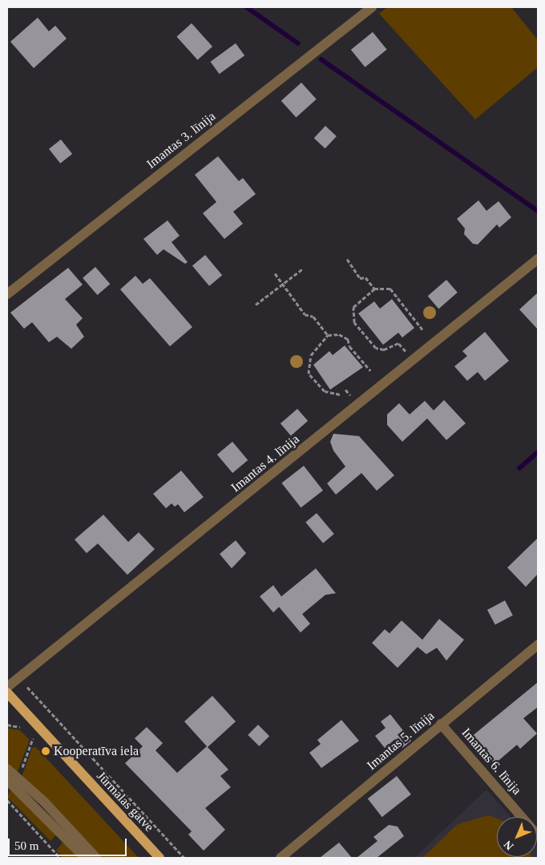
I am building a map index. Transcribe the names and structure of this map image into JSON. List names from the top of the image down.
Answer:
{
  "streets": {
    "main road": ["Jūrmalas gatve"],
    "street": [
      "Imantas 3. līnija",
      "Imantas 4. līnija",
      "Imantas 5. līnija",
      "Imantas 6. līnija"
    ]
  },
  "crossings": [
    ["Imantas 5. līnija", "Imantas 6. līnija"]
  ],
  "places": ["Kooperatīva iela"],
  "scale_bar": "50 m",
  "north": "bottom left"
}
